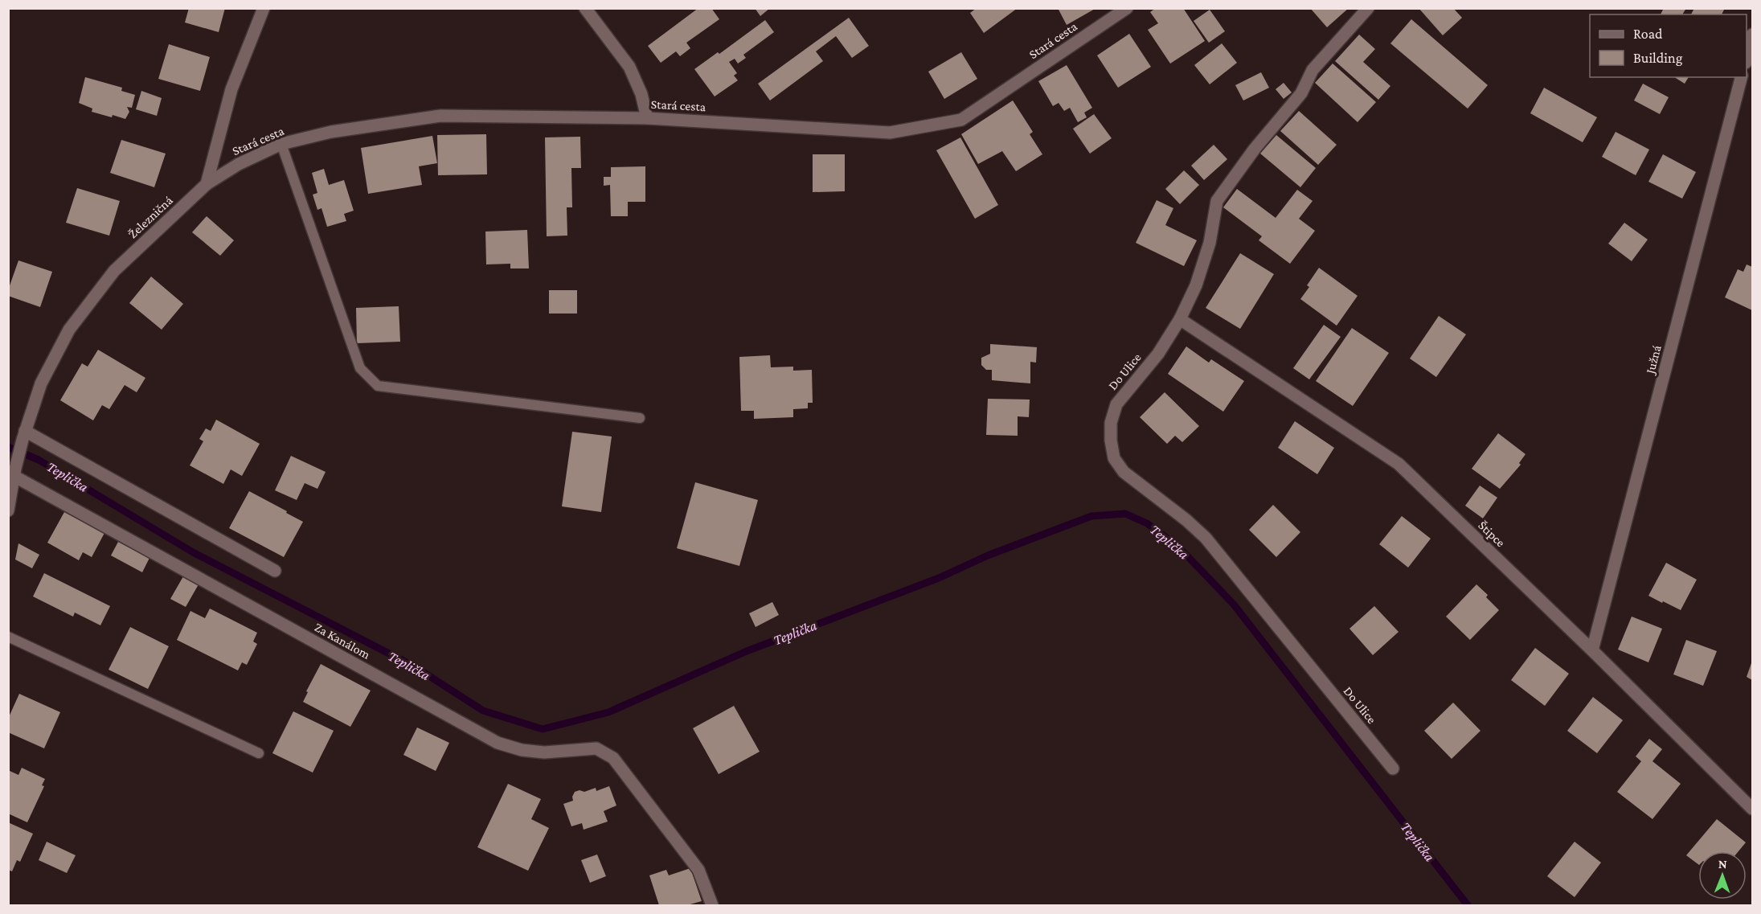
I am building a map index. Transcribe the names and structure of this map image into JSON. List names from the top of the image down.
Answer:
{
  "streets": {
    "street": [
      "Stará cesta",
      "Železničná",
      "Južná",
      "Do Ulice",
      "Štipce",
      "Za Kanálom"
    ]
  },
  "crossings": [
    ["Stará cesta", "Železničná"],
    ["Železničná", "Za Kanálom"],
    ["Južná", "Štipce"],
    ["Do Ulice", "Štipce"]
  ],
  "water": ["Teplička"],
  "legend": ["Road", "Building"],
  "north": "top"
}
